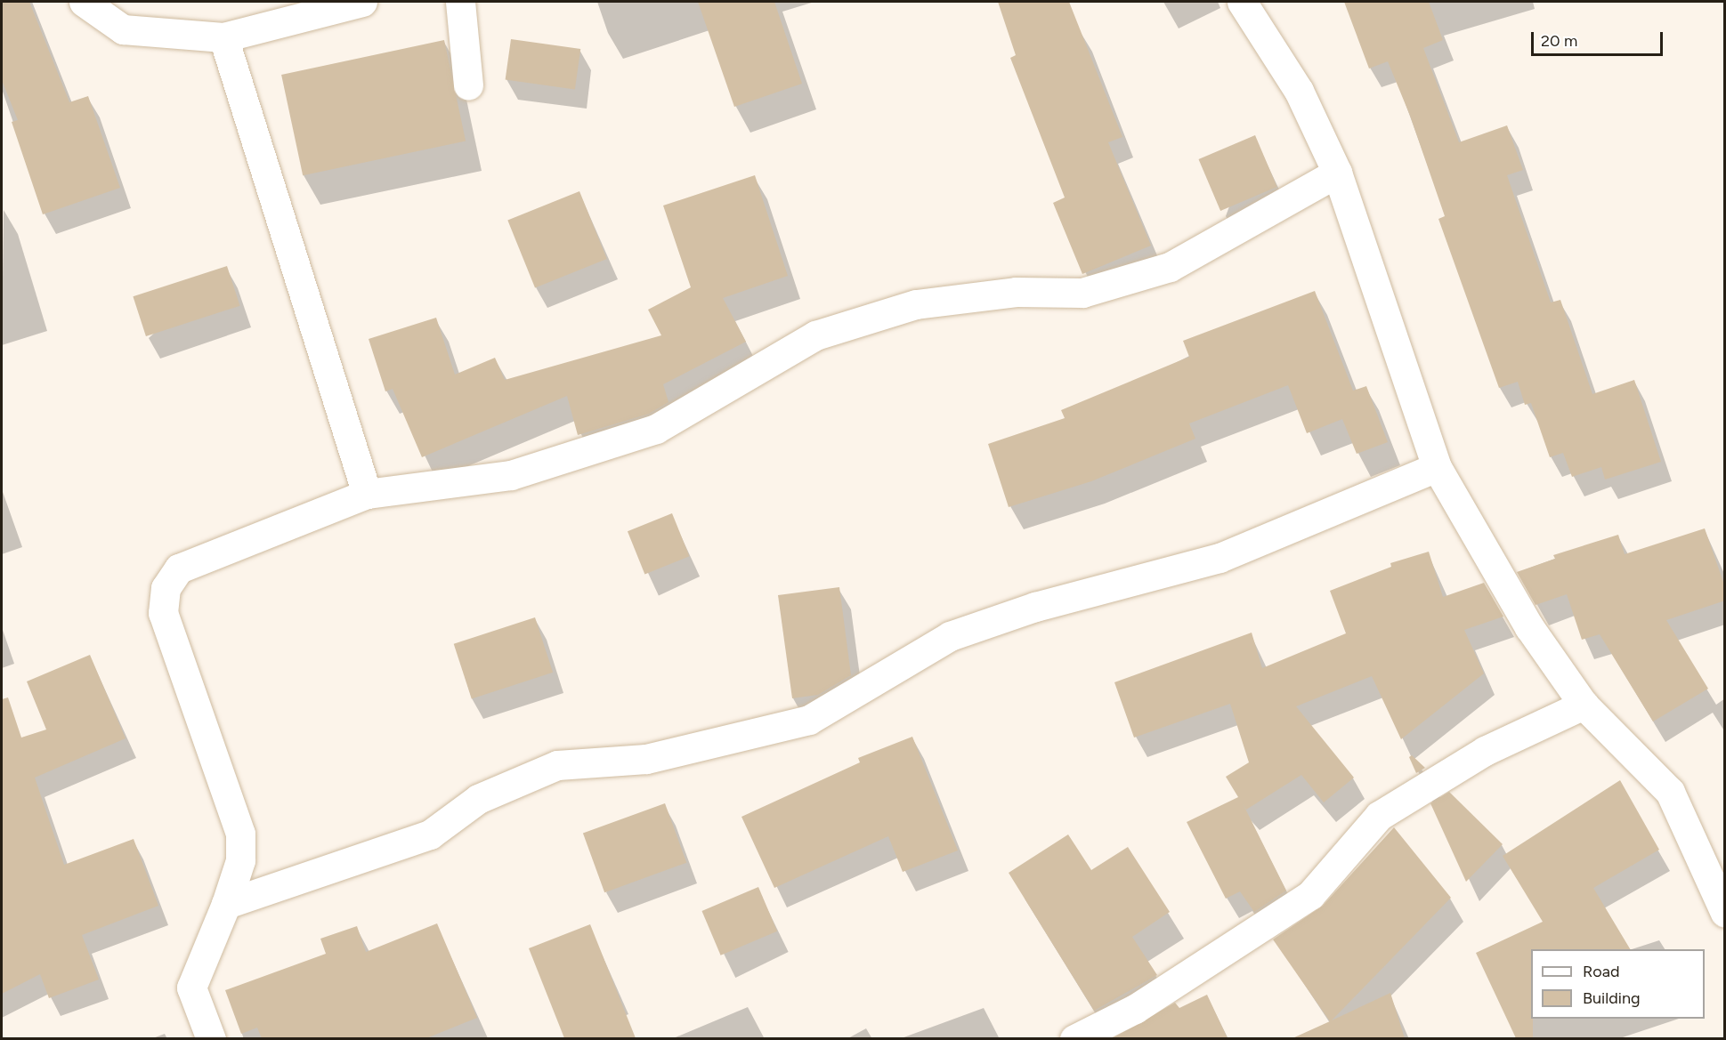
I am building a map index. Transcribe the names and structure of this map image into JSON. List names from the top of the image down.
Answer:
{
  "legend": ["Road", "Building"],
  "scale_bar": "20 m"
}
